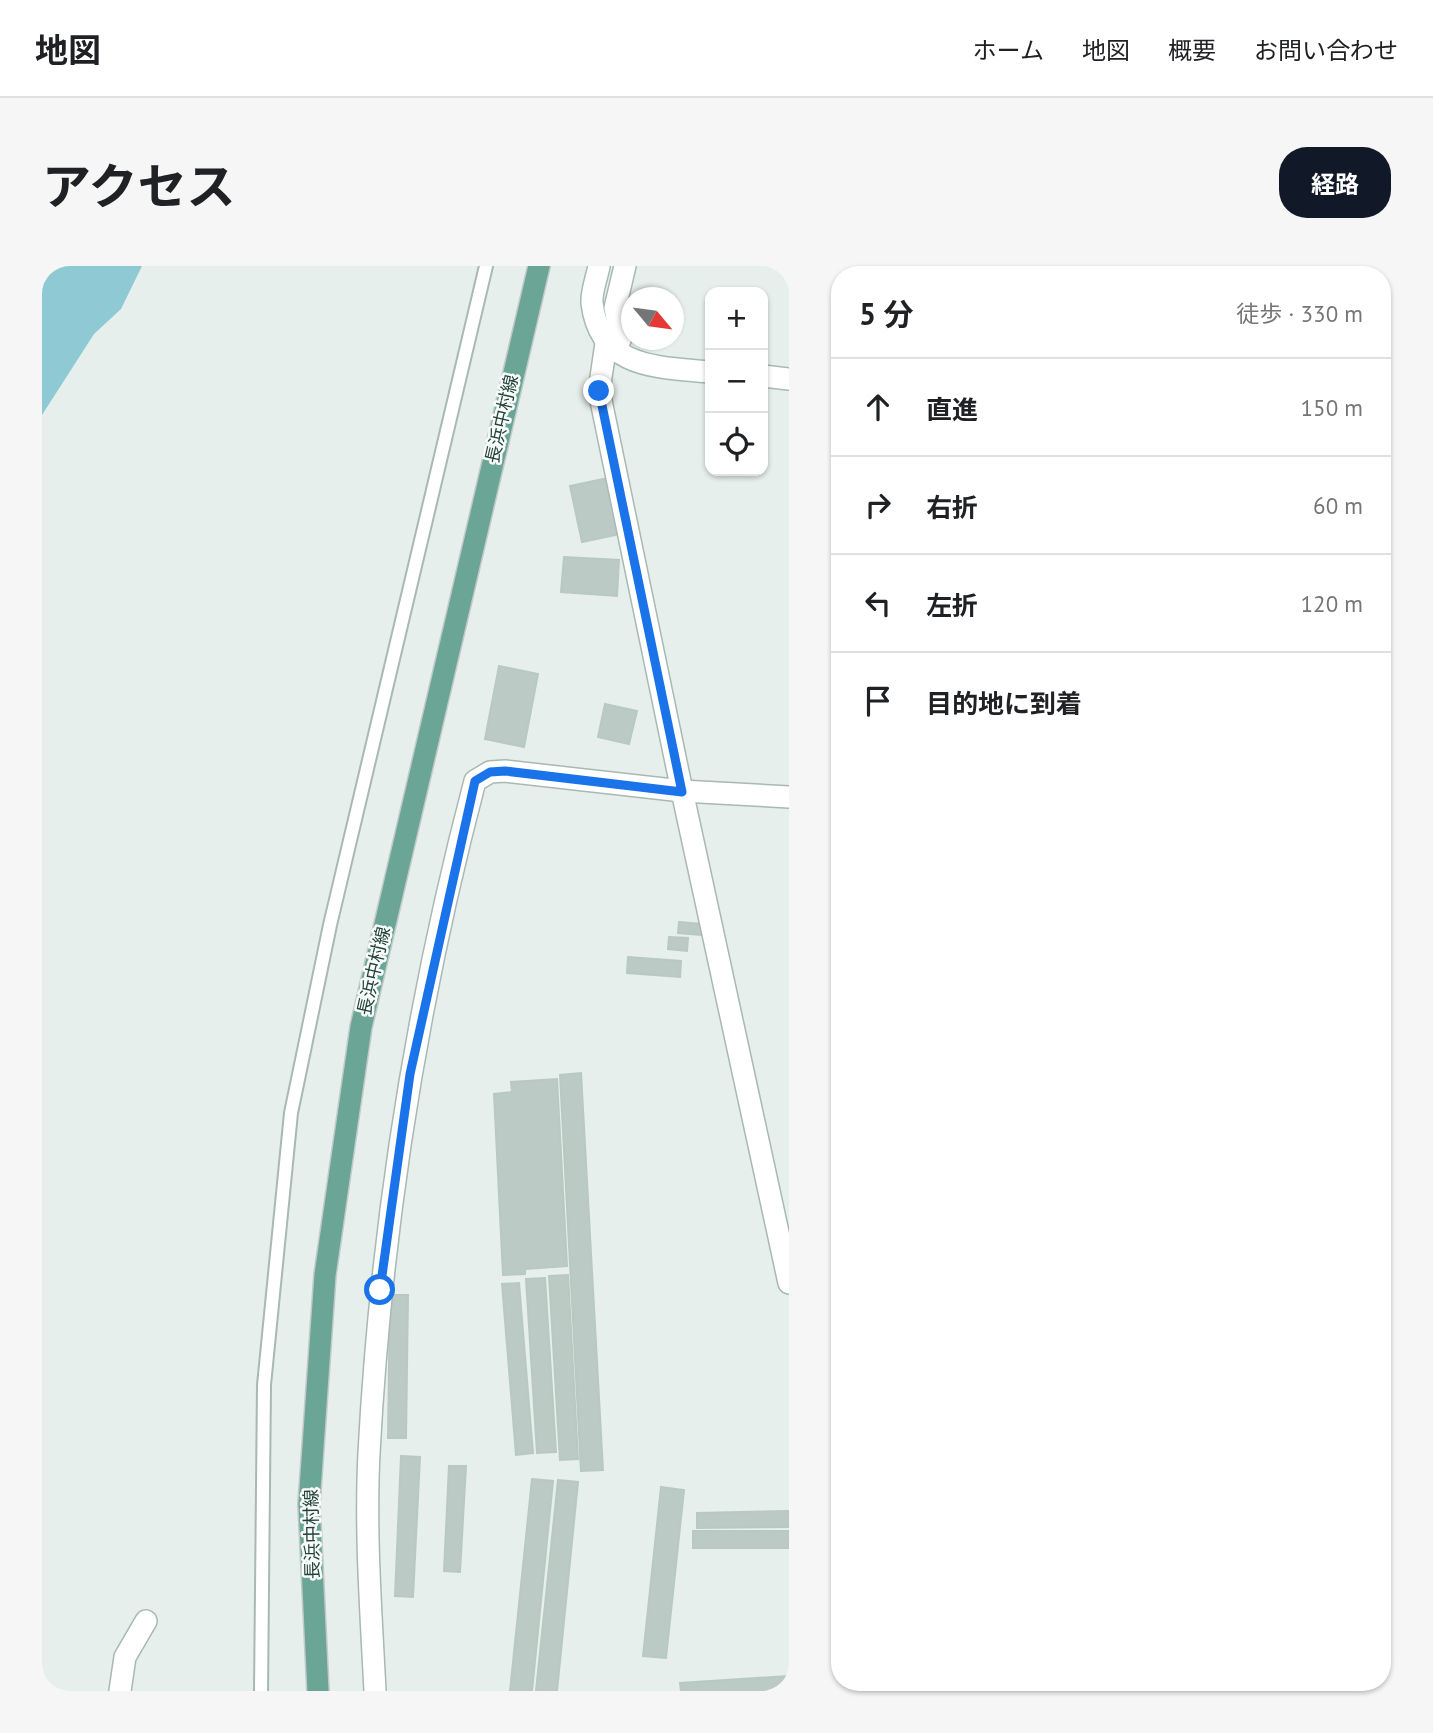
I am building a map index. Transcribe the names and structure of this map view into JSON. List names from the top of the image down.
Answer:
{
  "streets": {
    "main road": ["長浜中村線"]
  },
  "north": "bottom right",
  "page": {
    "header": "地図",
    "nav": [
      "ホーム",
      "地図",
      "概要",
      "お問い合わせ"
    ],
    "title": "アクセス",
    "buttons": "経路",
    "heading": ["5 分", "徒歩 · 330 m"],
    "map_buttons": ["+", "−"],
    "list": [
      ["直進", "150 m"],
      ["右折", "60 m"],
      ["左折", "120 m"],
      "目的地に到着"
    ]
  }
}
